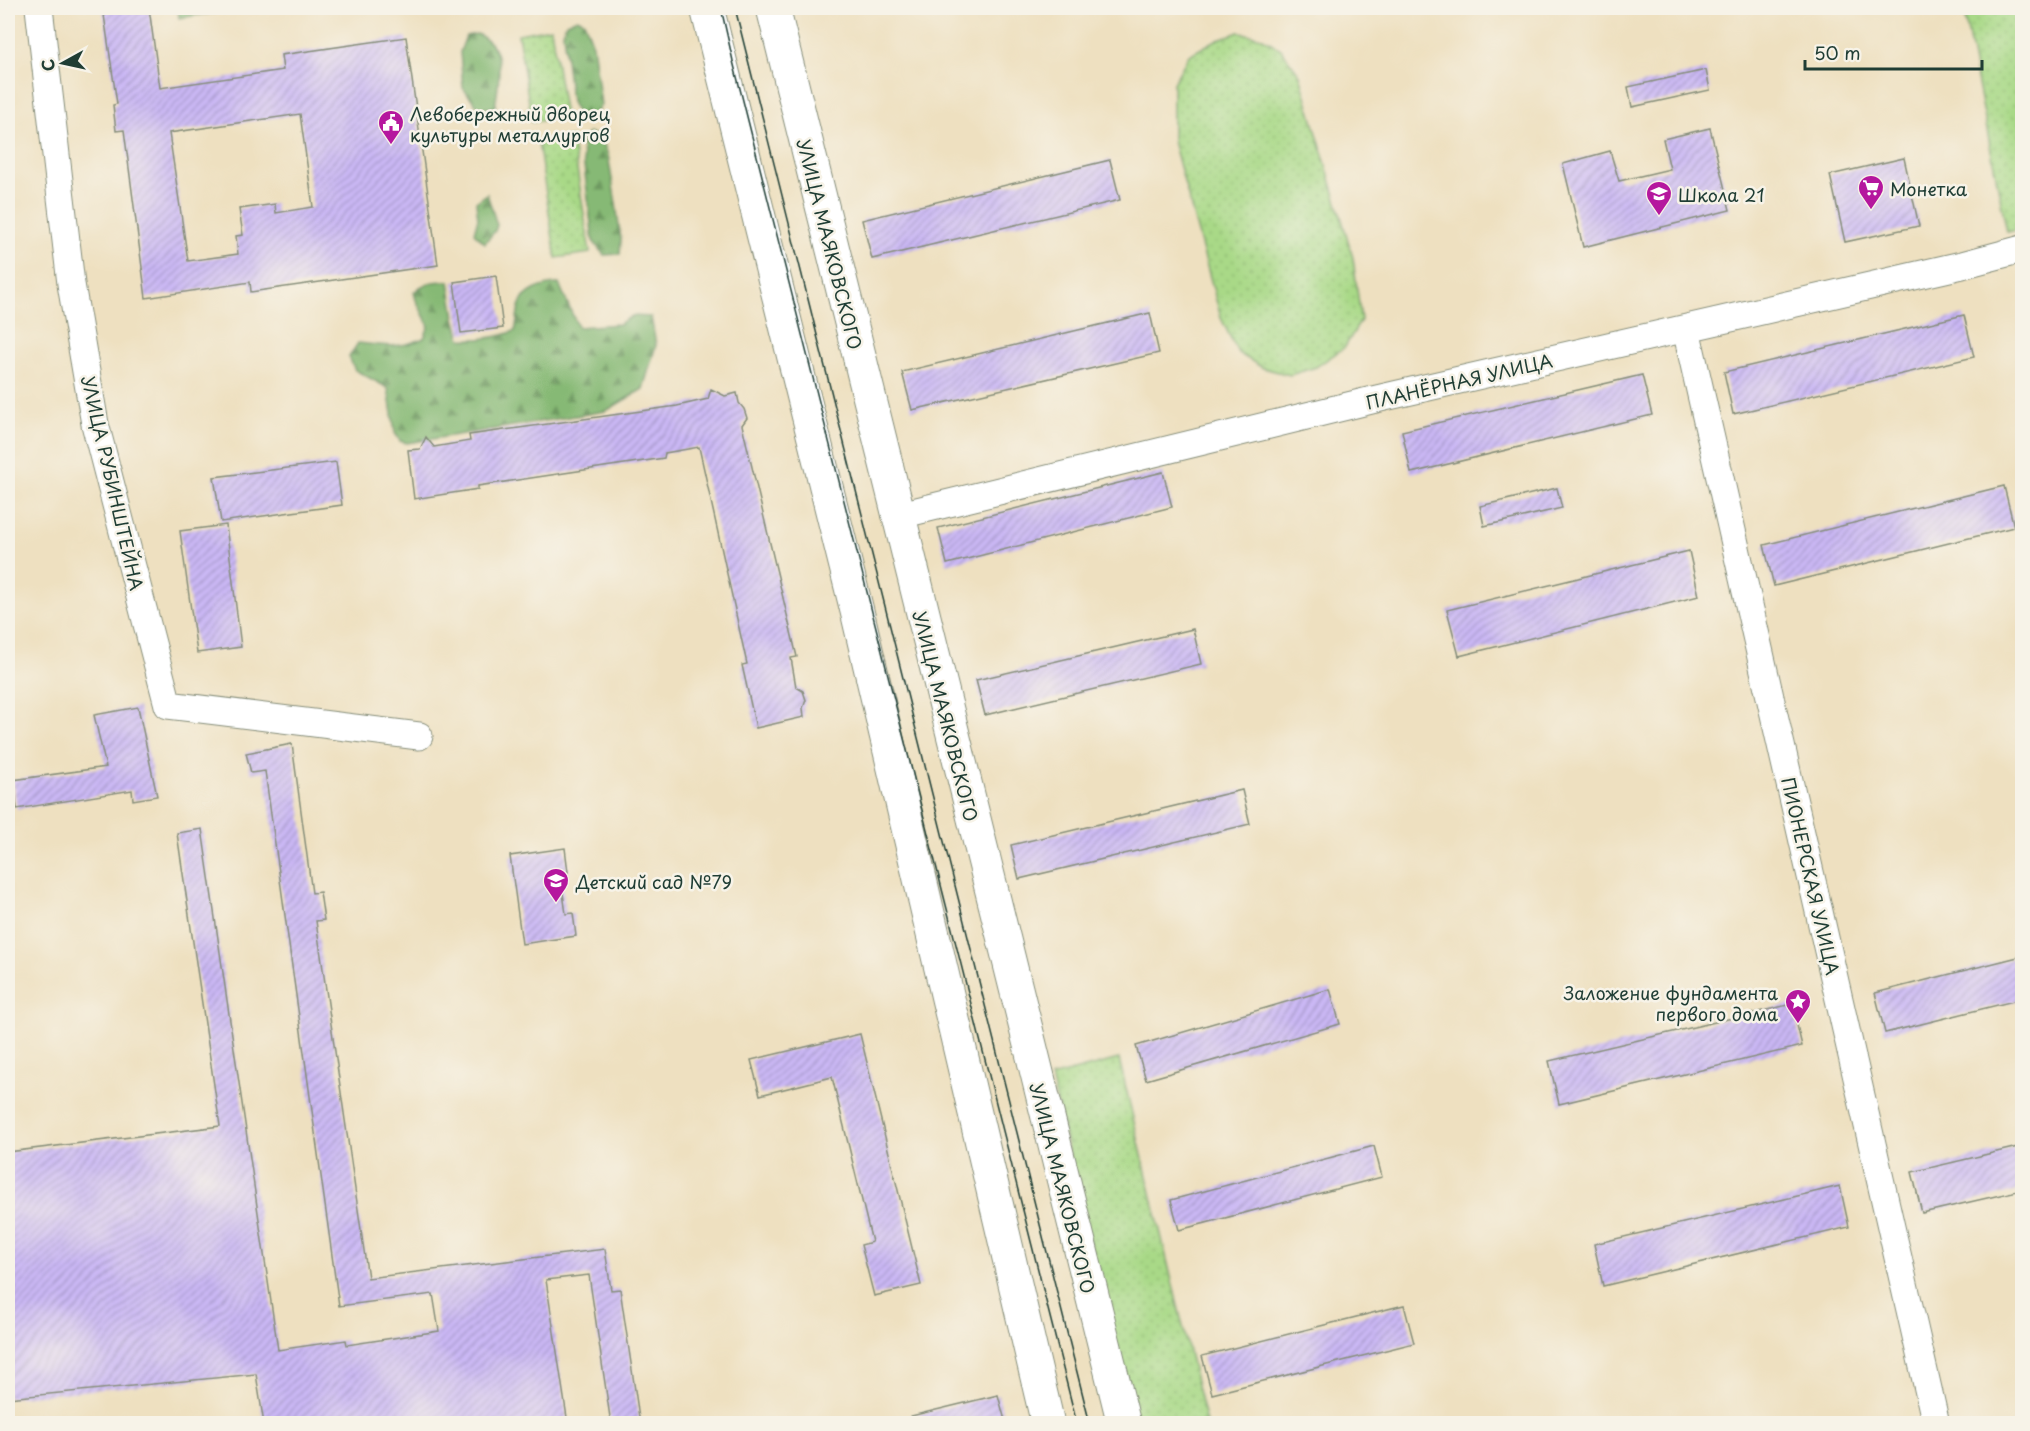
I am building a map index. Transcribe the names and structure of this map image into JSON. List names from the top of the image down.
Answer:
{
  "streets": {
    "main road": ["УЛИЦА МАЯКОВСКОГО"],
    "street": ["ПЛАНЁРНАЯ УЛИЦА", "УЛИЦА РУБИНШТЕЙНА", "ПИОНЕРСКАЯ УЛИЦА"]
  },
  "crossings": [
    ["УЛИЦА МАЯКОВСКОГО", "ПЛАНЁРНАЯ УЛИЦА"],
    ["ПЛАНЁРНАЯ УЛИЦА", "ПИОНЕРСКАЯ УЛИЦА"]
  ],
  "places": {
    "public building": ["Левобережный дворец культуры металлургов"],
    "supermarket": ["Монетка"],
    "school or university": ["Школа 21", "Детский сад №79"],
    "place": ["Заложение фундамента первого дома"]
  },
  "scale_bar": "50 m",
  "north": "left"
}
